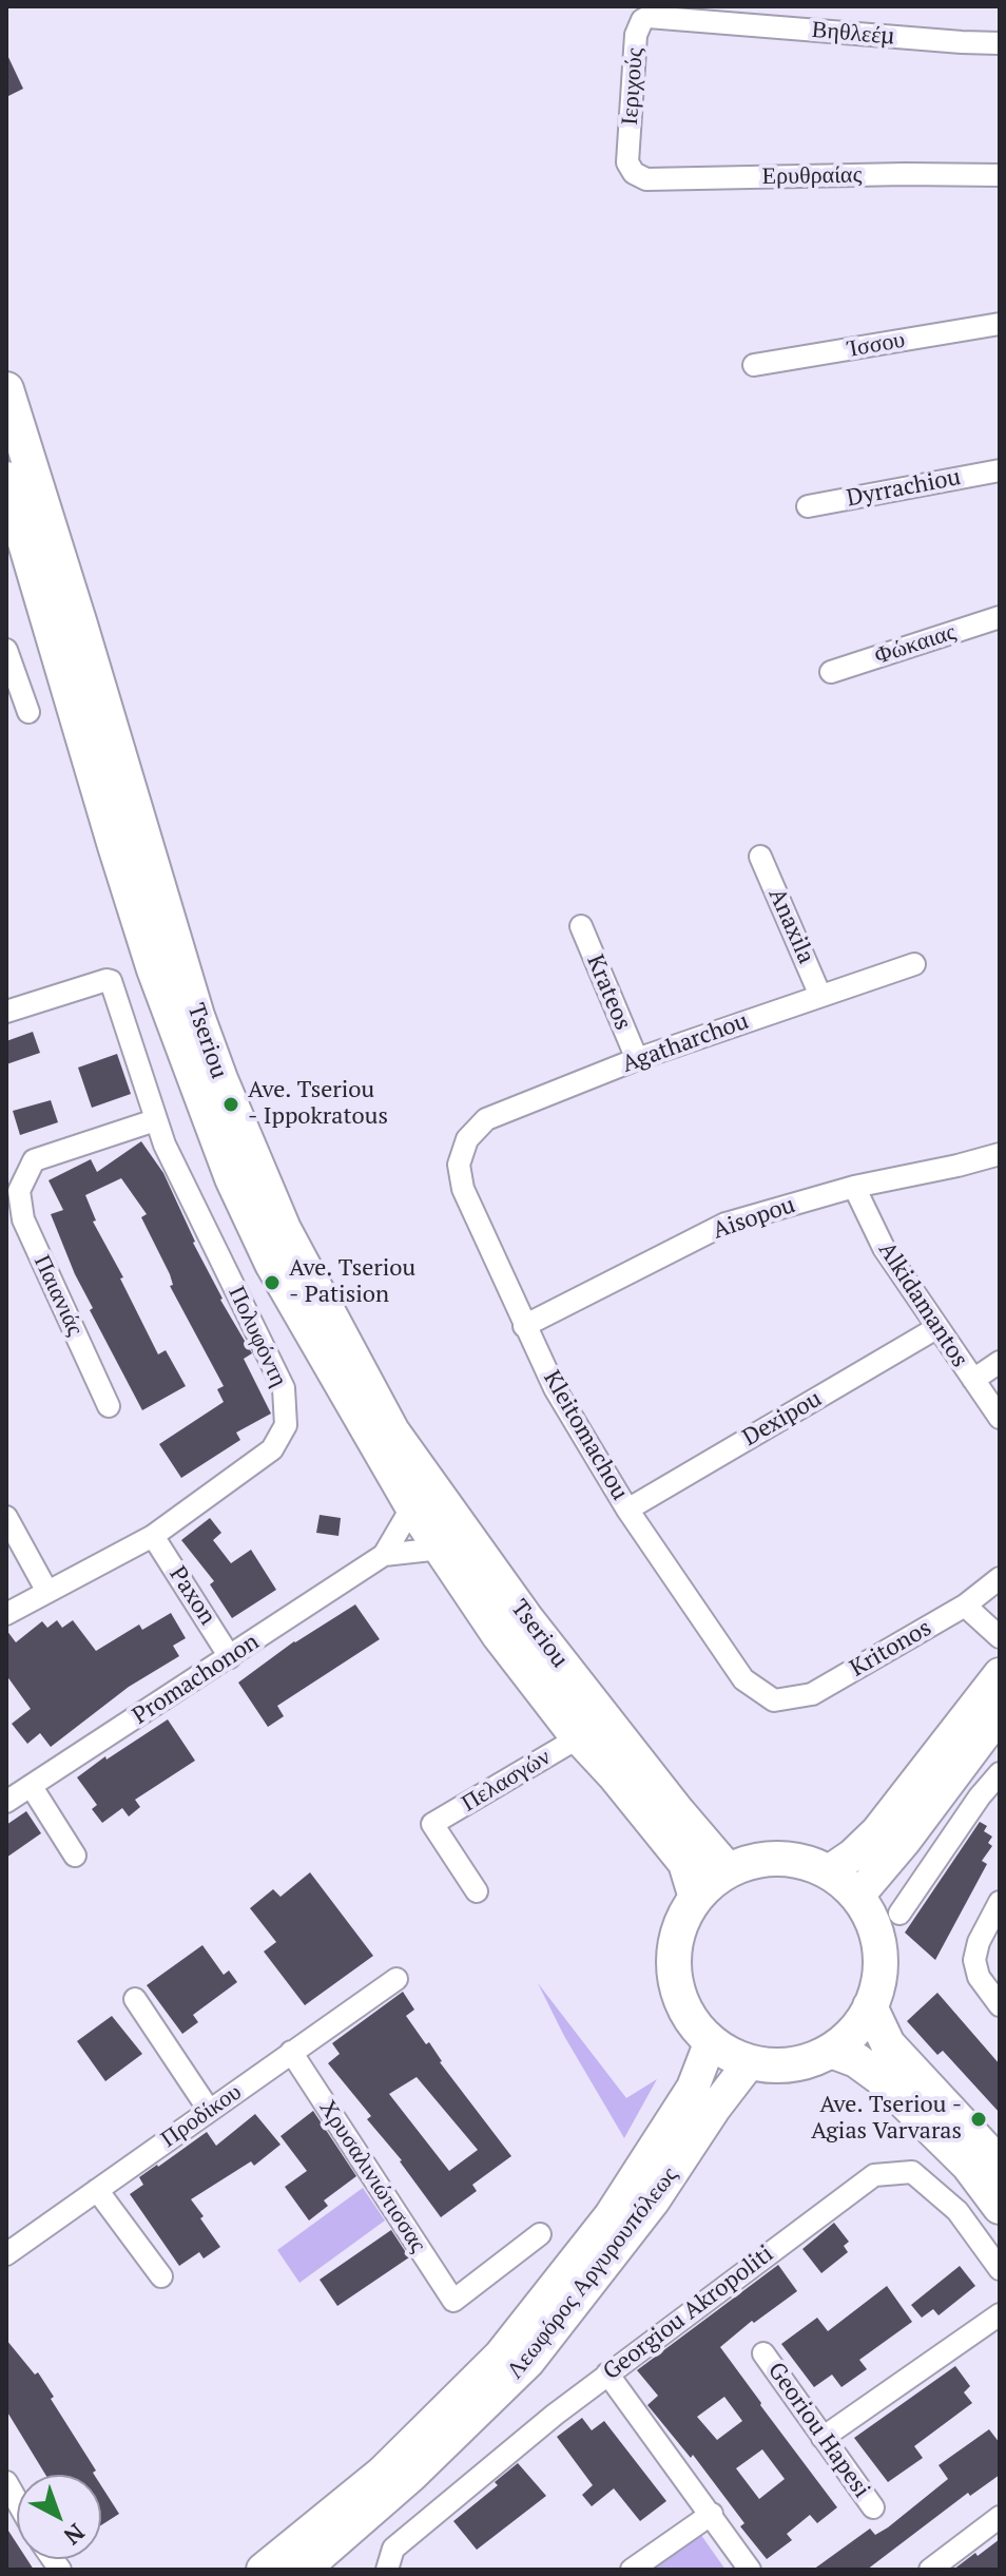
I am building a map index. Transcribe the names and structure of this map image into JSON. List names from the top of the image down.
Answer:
{
  "streets": {
    "main road": ["Tseriou", "Λεωφόρος Αργυρουπόλεως"],
    "street": [
      "Βηθλεέμ",
      "Ιεριχούς",
      "Ερυθραίας",
      "Ίσσου",
      "Dyrrachiou",
      "Φώκαιας",
      "Anaxila",
      "Krateos",
      "Agatharchou",
      "Aisopou",
      "Παιανιάς",
      "Alkidamantos",
      "Πολυφόντη",
      "Dexipou",
      "Kleitomachou",
      "Paxon",
      "Kritonos",
      "Promachonon",
      "Πελασγών",
      "Προδίκου",
      "Χρυσαλινιώτισσας",
      "Georgiou Akropoliti",
      "Georiou Hapesi"
    ]
  },
  "crossings": [
    ["Βηθλεέμ", "Ιεριχούς"],
    ["Ιεριχούς", "Ερυθραίας"],
    ["Anaxila", "Agatharchou"],
    ["Krateos", "Agatharchou"],
    ["Tseriou", "Promachonon"],
    ["Tseriou", "Πελασγών"],
    ["Tseriou", "Λεωφόρος Αργυρουπόλεως"],
    ["Agatharchou", "Kleitomachou"],
    ["Aisopou", "Alkidamantos"],
    ["Aisopou", "Kleitomachou"],
    ["Παιανιάς", "Πολυφόντη"],
    ["Alkidamantos", "Dexipou"],
    ["Πολυφόντη", "Paxon"],
    ["Dexipou", "Kleitomachou"],
    ["Kleitomachou", "Kritonos"],
    ["Paxon", "Promachonon"],
    ["Προδίκου", "Χρυσαλινιώτισσας"]
  ],
  "places": ["Ave. Tseriou - Ippokratous", "Ave. Tseriou - Patision", "Ave. Tseriou - Agias Varvaras"],
  "north": "bottom right"
}
